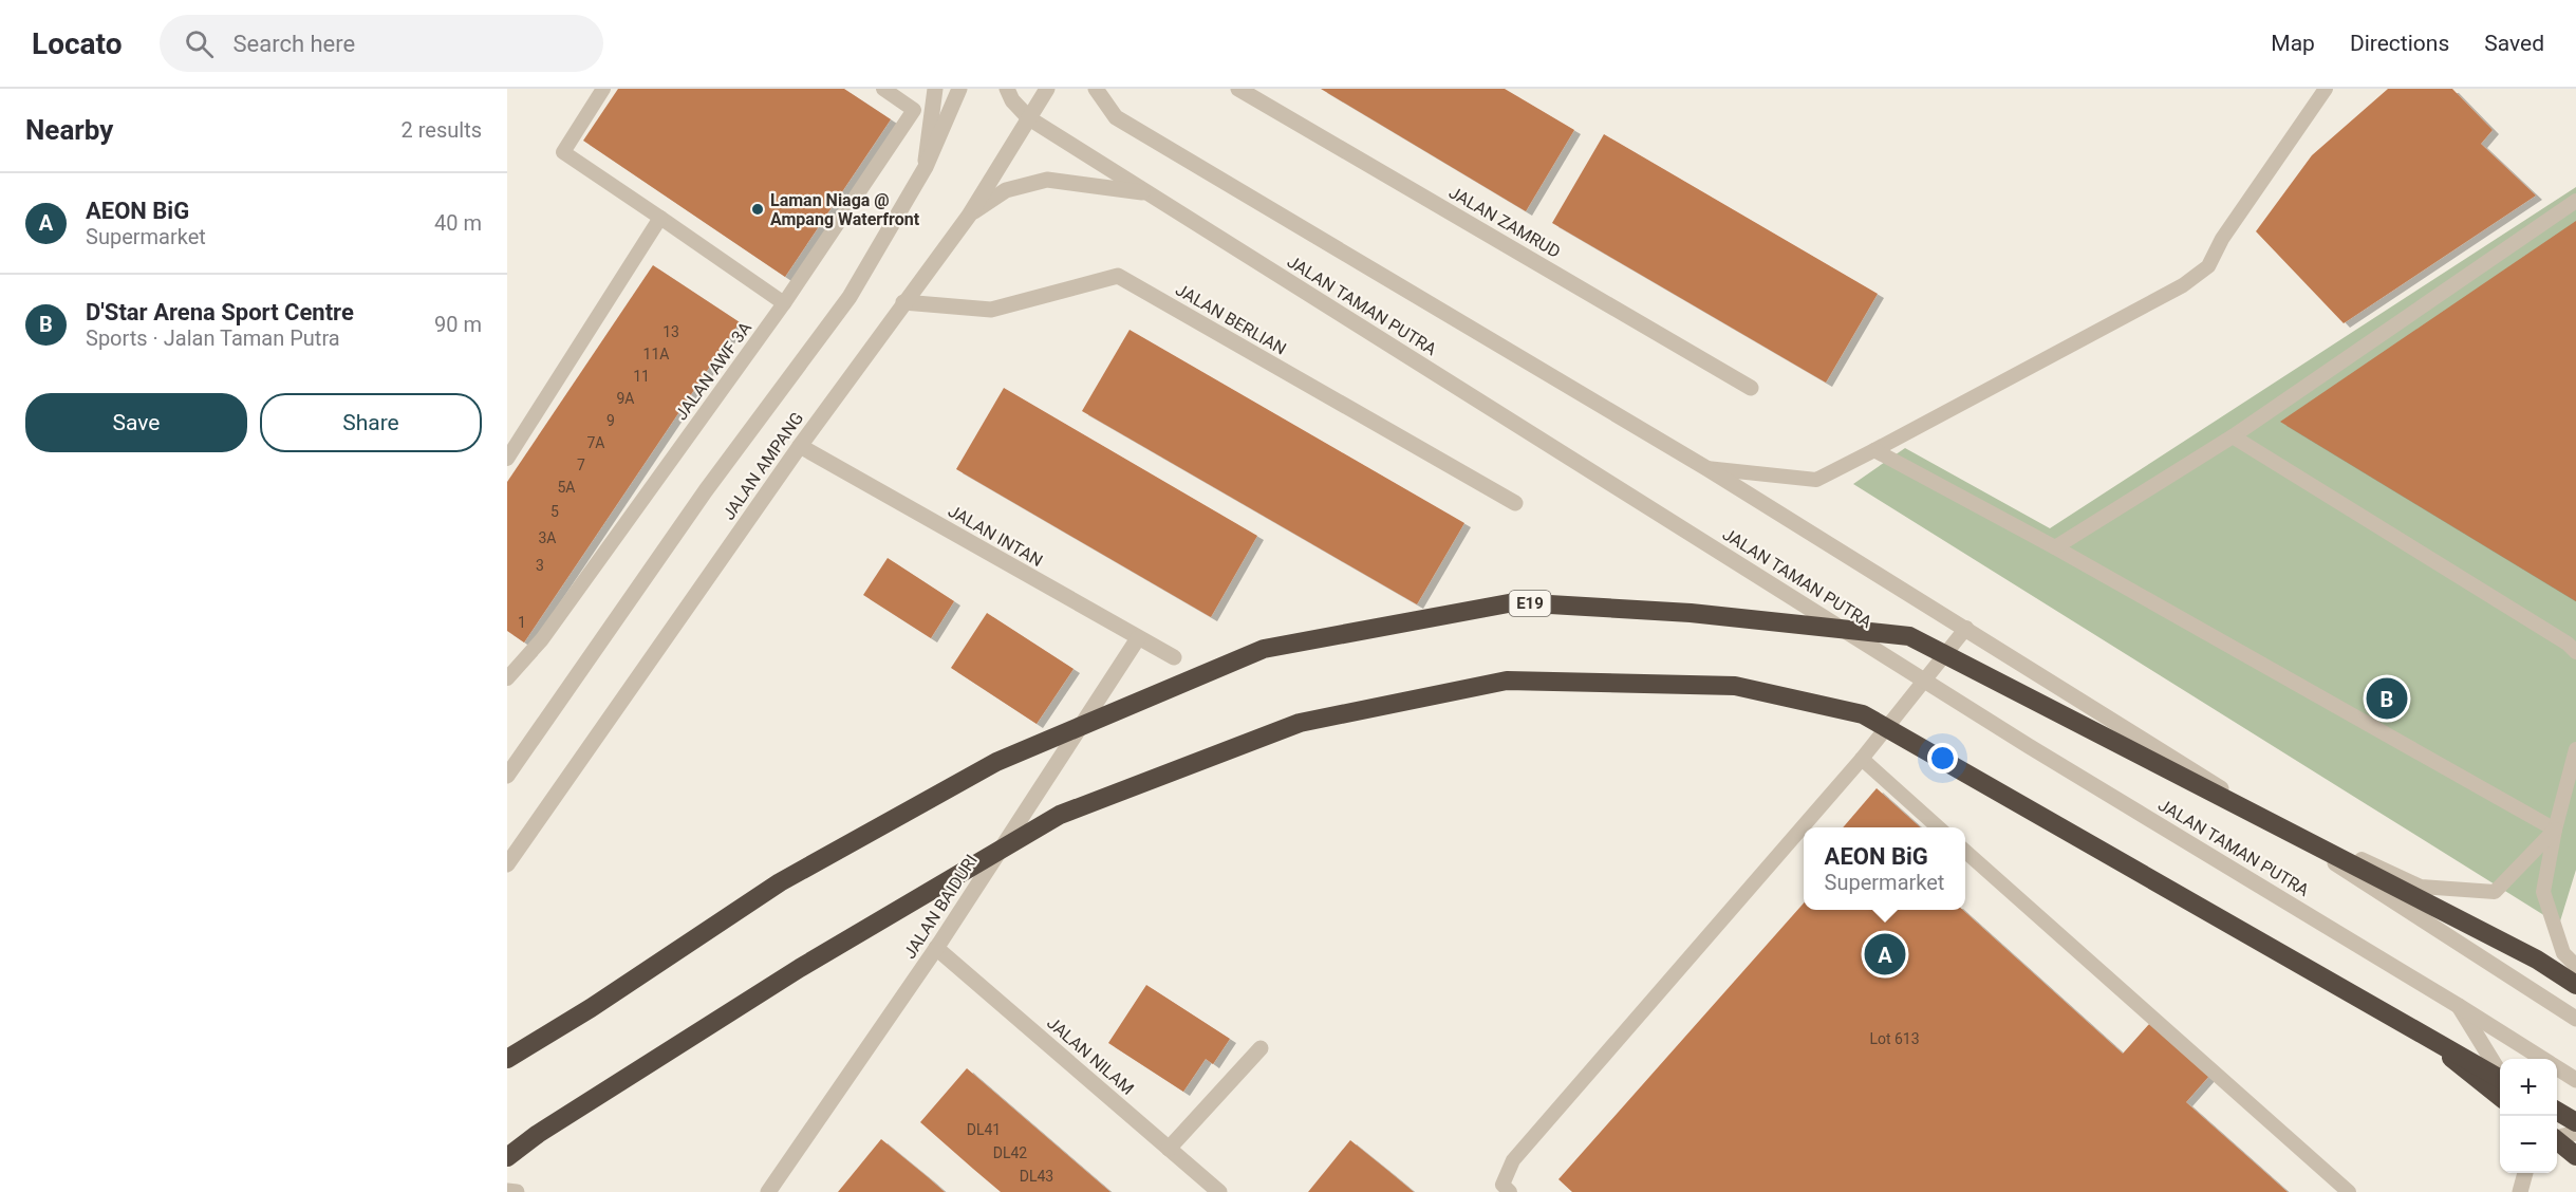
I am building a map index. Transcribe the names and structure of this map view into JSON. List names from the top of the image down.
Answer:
{
  "streets": {
    "highway": ["E19"],
    "street": [
      "JALAN ZAMRUD",
      "JALAN TAMAN PUTRA",
      "JALAN BERLIAN",
      "JALAN AMPANG",
      "JALAN INTAN",
      "JALAN BAIDURI",
      "JALAN NILAM"
    ],
    "lane": ["JALAN AWF 3A"]
  },
  "crossings": [
    ["JALAN TAMAN PUTRA", "JALAN AMPANG"],
    ["JALAN BERLIAN", "JALAN AMPANG"],
    ["JALAN AMPANG", "JALAN INTAN"],
    ["JALAN INTAN", "JALAN BAIDURI"],
    ["JALAN BAIDURI", "JALAN NILAM"]
  ],
  "places": ["Laman Niaga @ Ampang Waterfront"],
  "house_numbers": [
    "13",
    "11A",
    "11",
    "9A",
    "9",
    "7A",
    "7",
    "5A",
    "5",
    "3A",
    "3",
    "1",
    "Lot 613",
    "DL41",
    "DL42",
    "DL43"
  ],
  "page": {
    "header": "Locato",
    "search": "Search here",
    "nav": ["Map", "Directions", "Saved"],
    "heading": ["Nearby", "2 results"],
    "list": [
      {
        "mark": "A",
        "name": "AEON BiG",
        "note": "Supermarket",
        "value": "40 m"
      },
      {
        "mark": "B",
        "name": "D'Star Arena Sport Centre",
        "note": "Sports · Jalan Taman Putra",
        "value": "90 m"
      }
    ],
    "buttons": ["Save", "Share"],
    "pins": ["B", "A"],
    "popup": ["AEON BiG", "Supermarket"],
    "map_buttons": ["+", "−"]
  }
}
